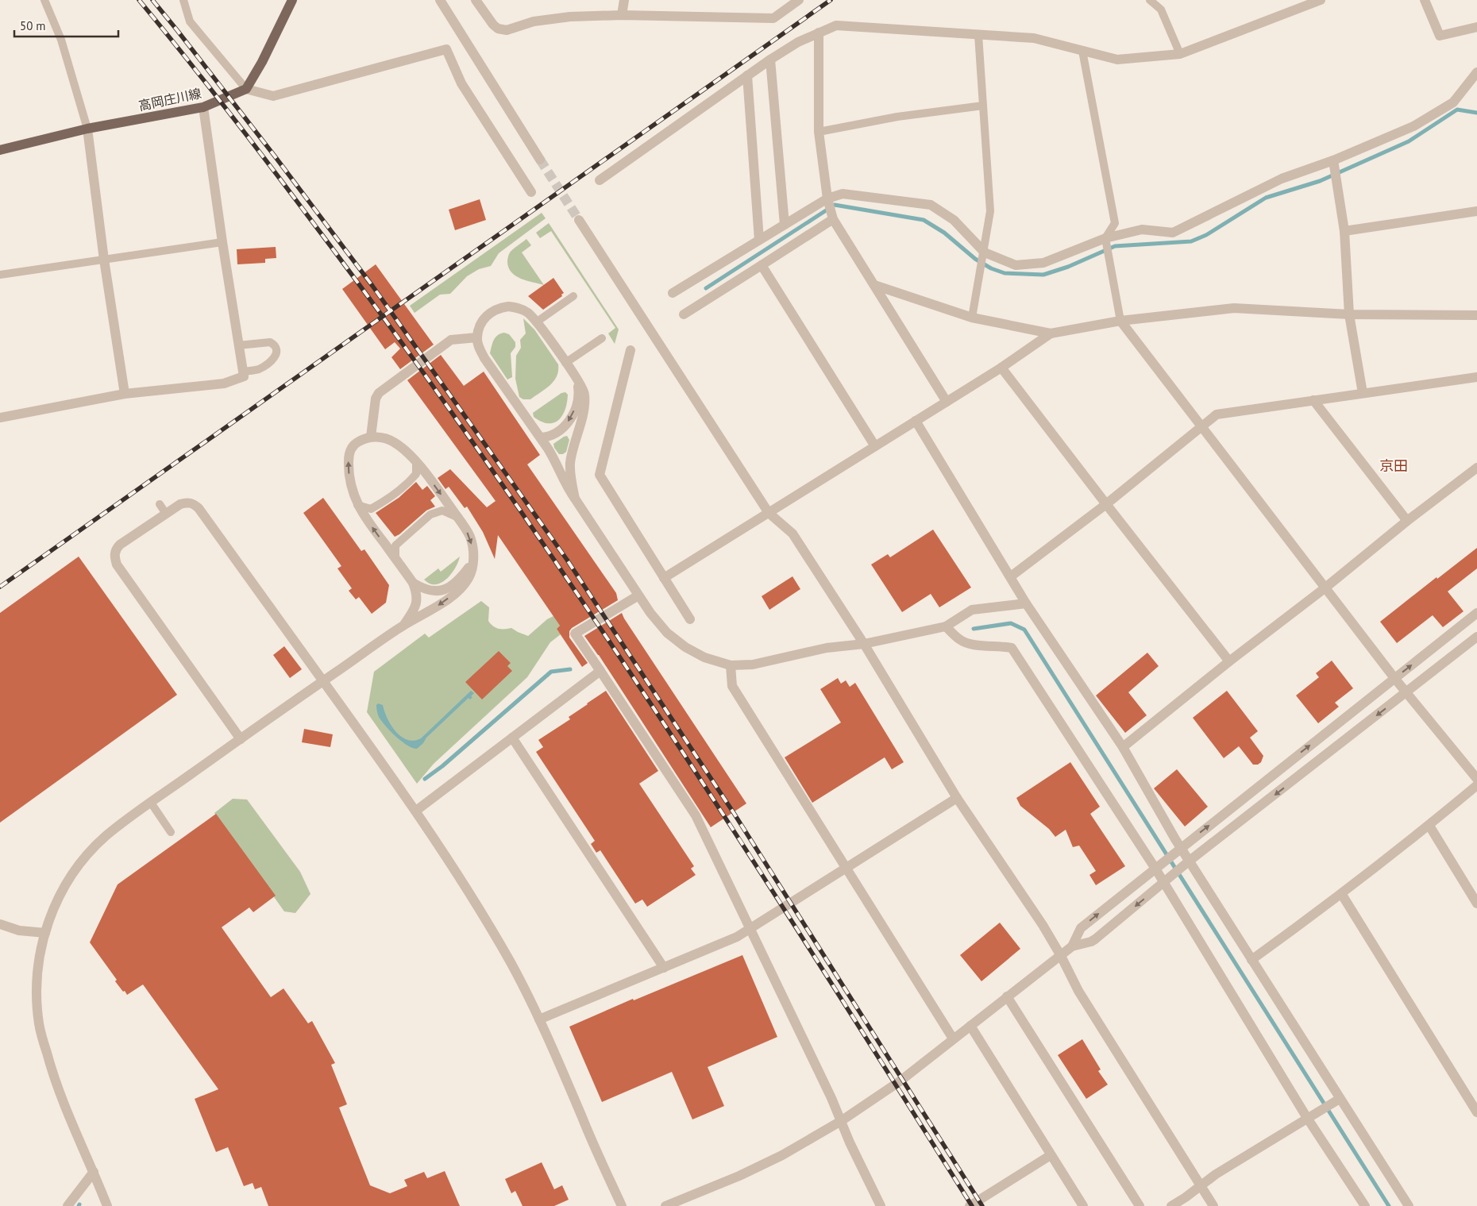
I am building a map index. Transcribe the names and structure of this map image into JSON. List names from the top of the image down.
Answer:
{
  "streets": {
    "main road": ["高岡庄川線"]
  },
  "districts": ["京田"],
  "scale_bar": "50 m"
}
